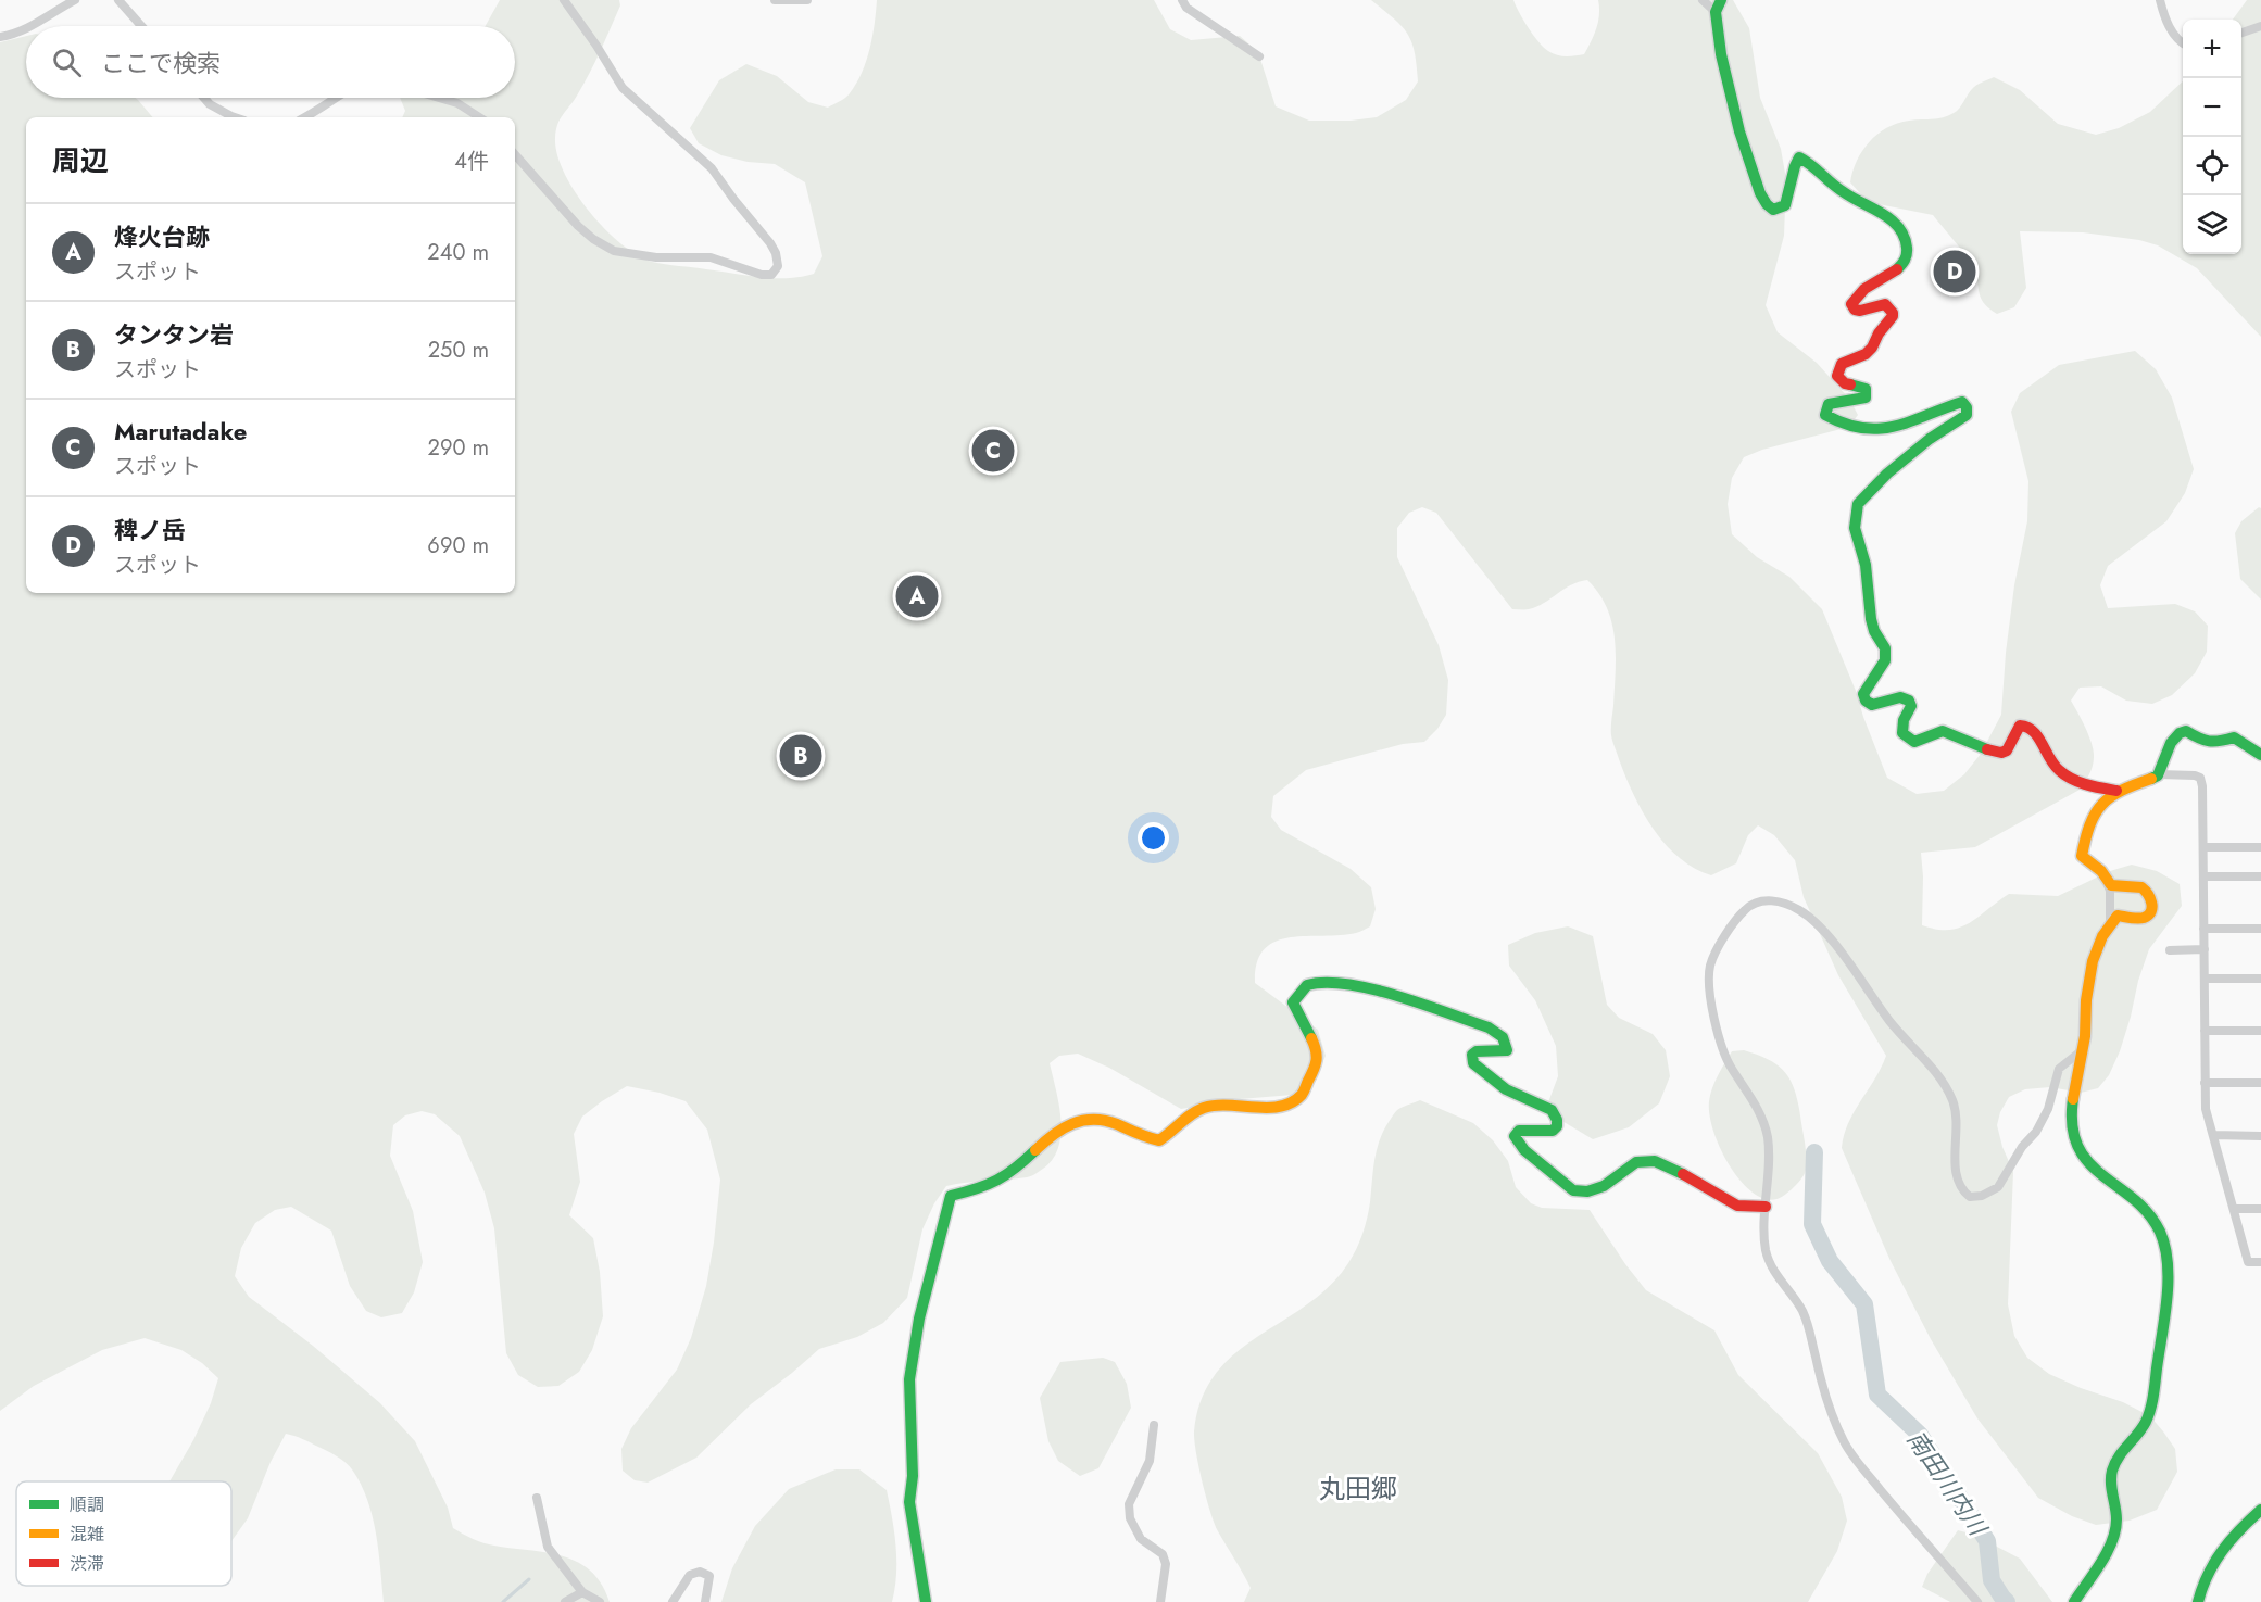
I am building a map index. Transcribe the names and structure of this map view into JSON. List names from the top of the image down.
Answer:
{
  "districts": ["丸田郷"],
  "water": ["南田川内川"],
  "legend": ["順調", "混雑", "渋滞"],
  "page": {
    "map_buttons": ["+", "−"],
    "search": "ここで検索",
    "heading": ["周辺", "4件"],
    "list": [
      {
        "mark": "A",
        "name": "烽火台跡",
        "note": "スポット",
        "value": "240 m"
      },
      {
        "mark": "B",
        "name": "タンタン岩",
        "note": "スポット",
        "value": "250 m"
      },
      {
        "mark": "C",
        "name": "Marutadake",
        "note": "スポット",
        "value": "290 m"
      },
      {
        "mark": "D",
        "name": "稗ノ岳",
        "note": "スポット",
        "value": "690 m"
      }
    ],
    "pins": [
      "D",
      "C",
      "A",
      "B"
    ]
  }
}
